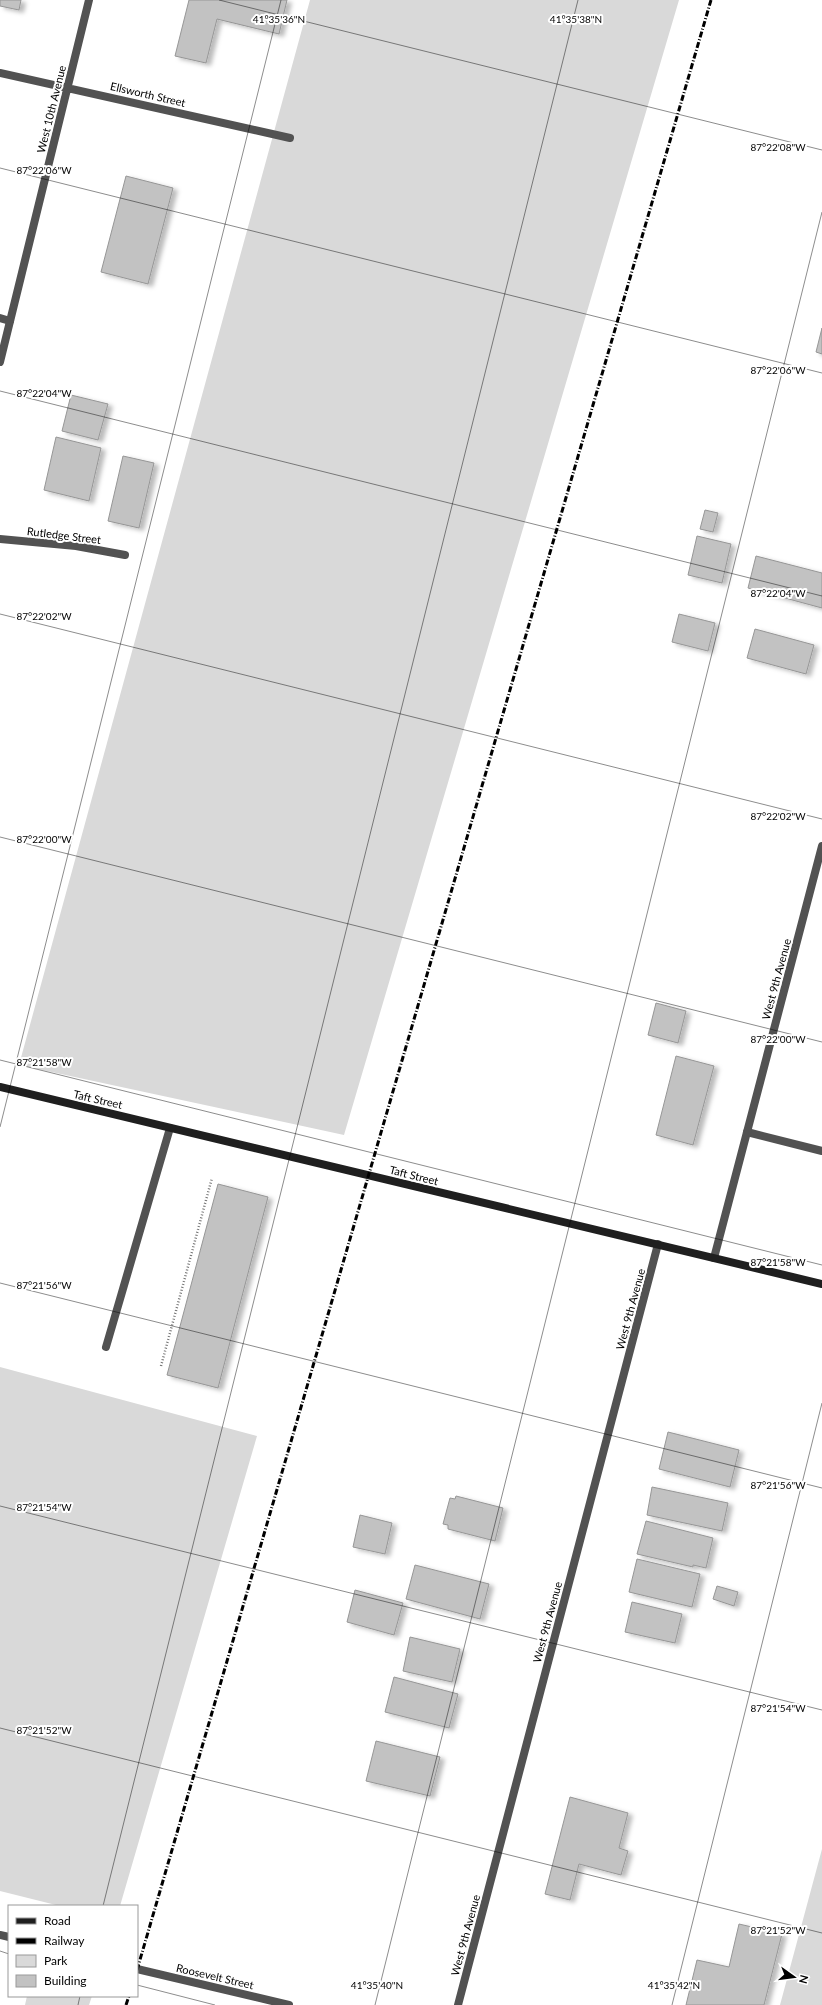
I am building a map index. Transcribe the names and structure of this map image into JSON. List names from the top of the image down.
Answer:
{
  "streets": {
    "street": [
      "Ellsworth Street",
      "West 10th Avenue",
      "Rutledge Street",
      "West 9th Avenue",
      "Taft Street",
      "Roosevelt Street"
    ]
  },
  "crossings": [
    ["Ellsworth Street", "West 10th Avenue"],
    ["West 9th Avenue", "Taft Street"]
  ],
  "legend": [
    "Road",
    "Railway",
    "Park",
    "Building"
  ],
  "north": "right",
  "coordinates": [
    "41°35'36\"N",
    "41°35'38\"N",
    "87°22'08\"W",
    "87°22'06\"W",
    "87°22'04\"W",
    "87°22'02\"W",
    "87°22'00\"W",
    "87°21'58\"W",
    "87°21'56\"W",
    "87°21'54\"W",
    "87°21'52\"W",
    "41°35'40\"N",
    "41°35'42\"N"
  ]
}
